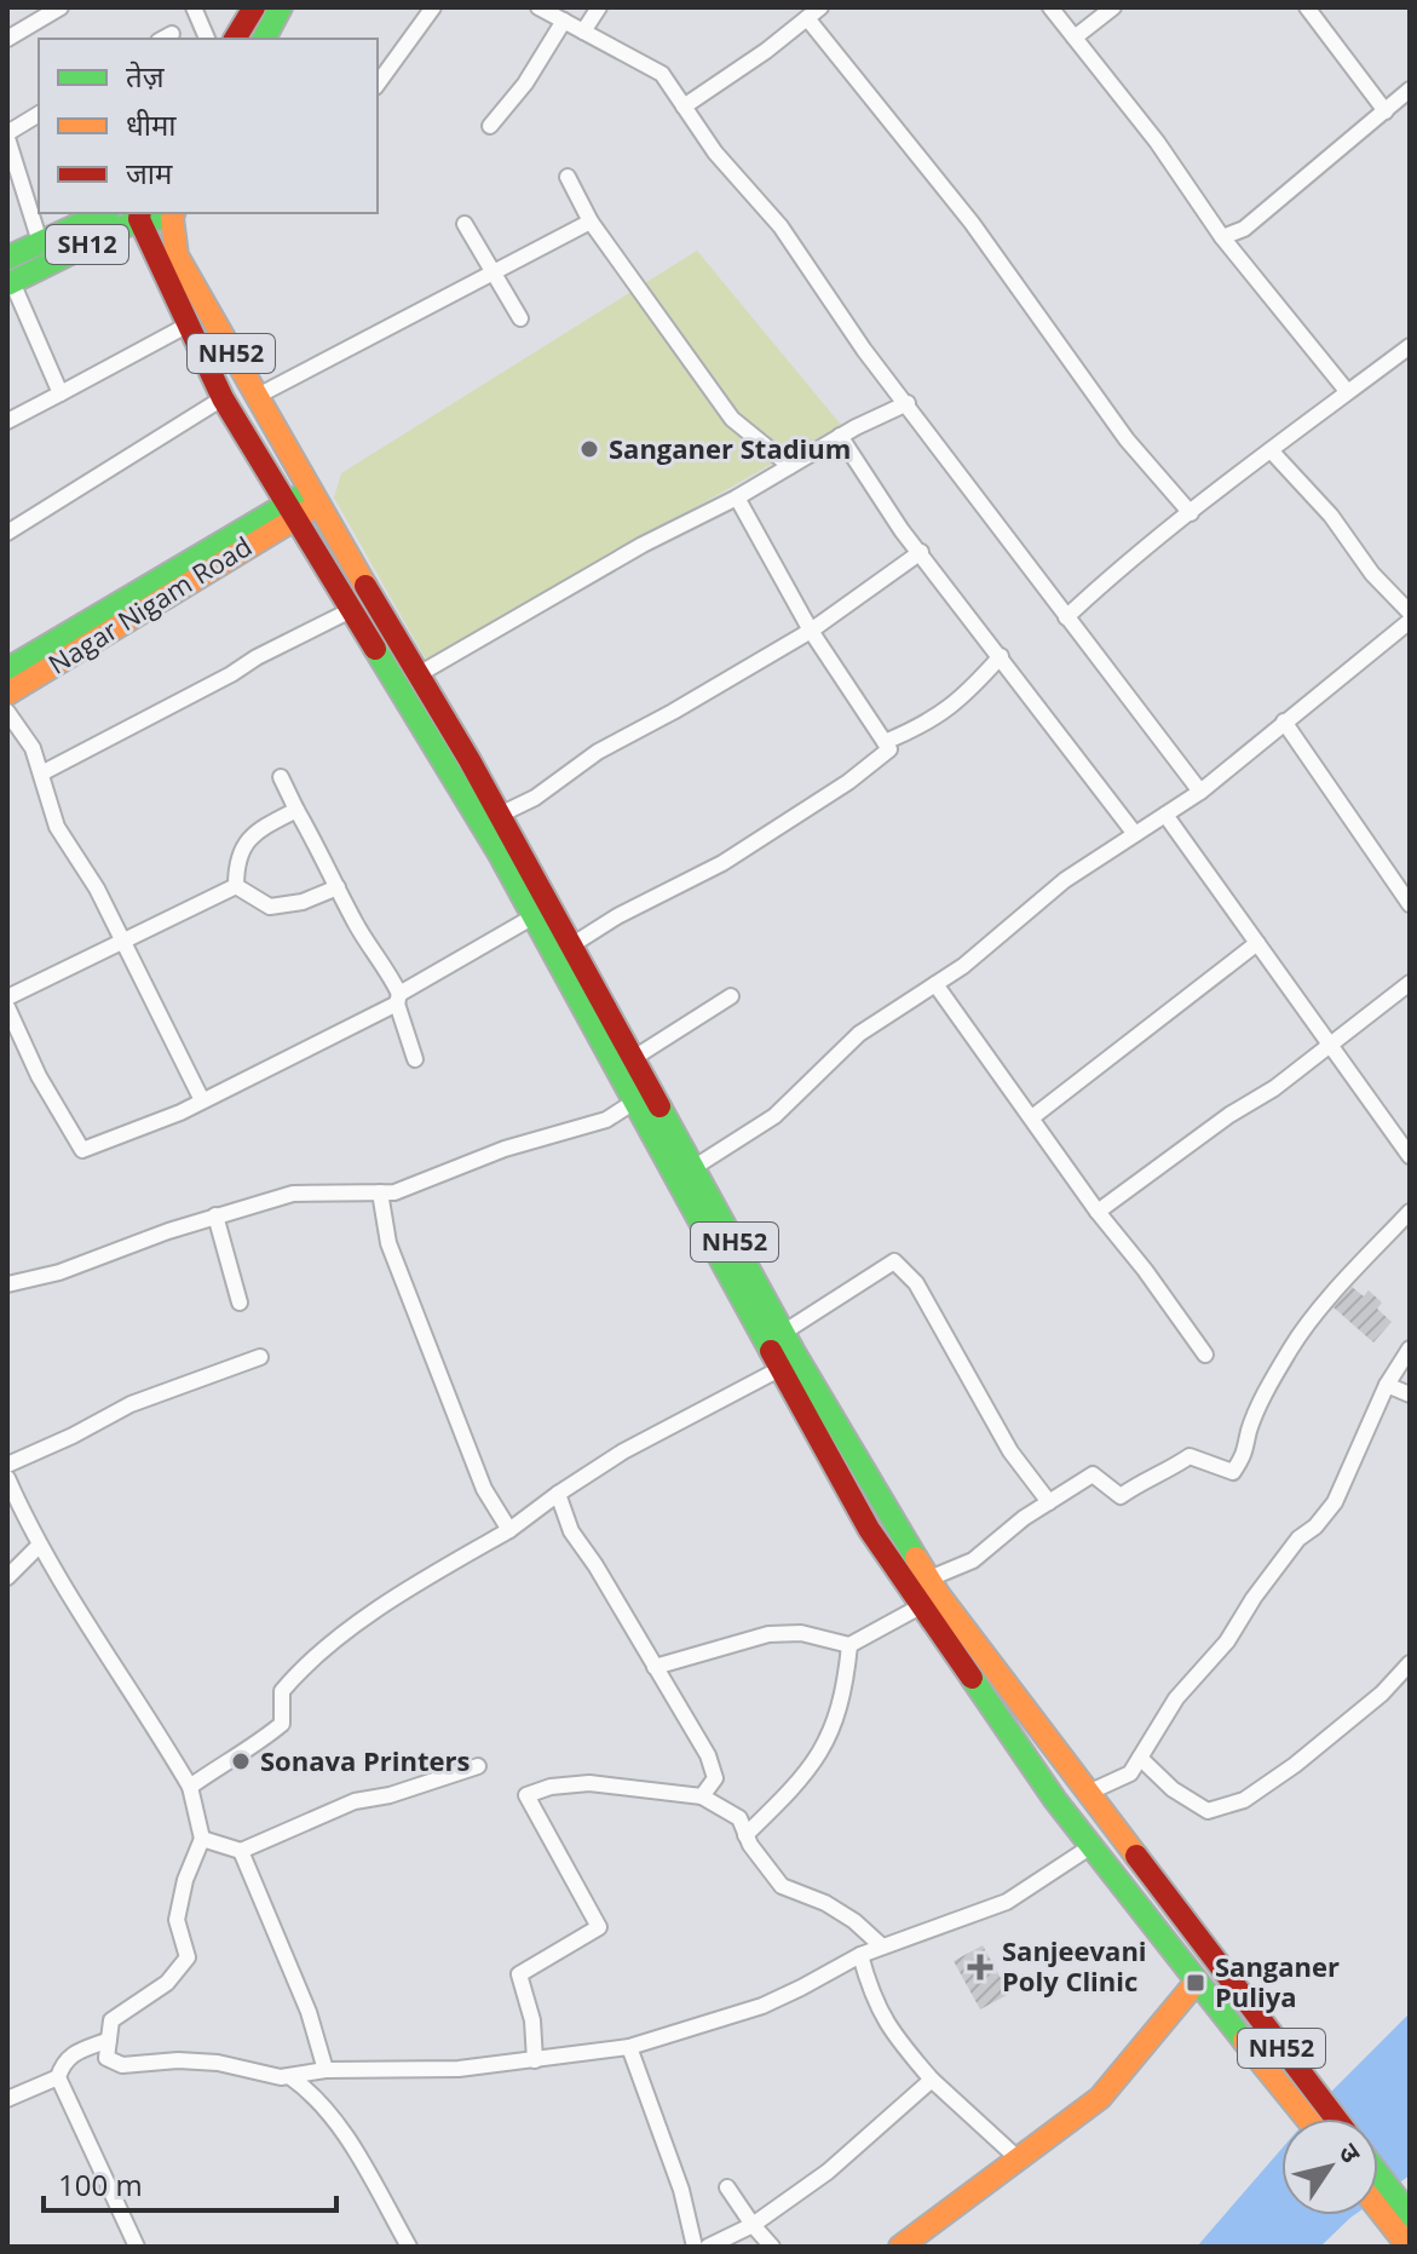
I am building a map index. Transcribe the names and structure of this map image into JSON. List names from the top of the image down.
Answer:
{
  "streets": {
    "main road": ["SH12", "NH52", "Nagar Nigam Road"]
  },
  "crossings": [
    ["SH12", "NH52"],
    ["NH52", "Nagar Nigam Road"]
  ],
  "places": {
    "other": ["Sanganer Stadium", "Sonava Printers"],
    "health": ["Sanjeevani Poly Clinic"],
    "transit": ["Sanganer Puliya"]
  },
  "legend": ["तेज़", "धीमा", "जाम"],
  "scale_bar": "100 m",
  "north": "top right"
}
